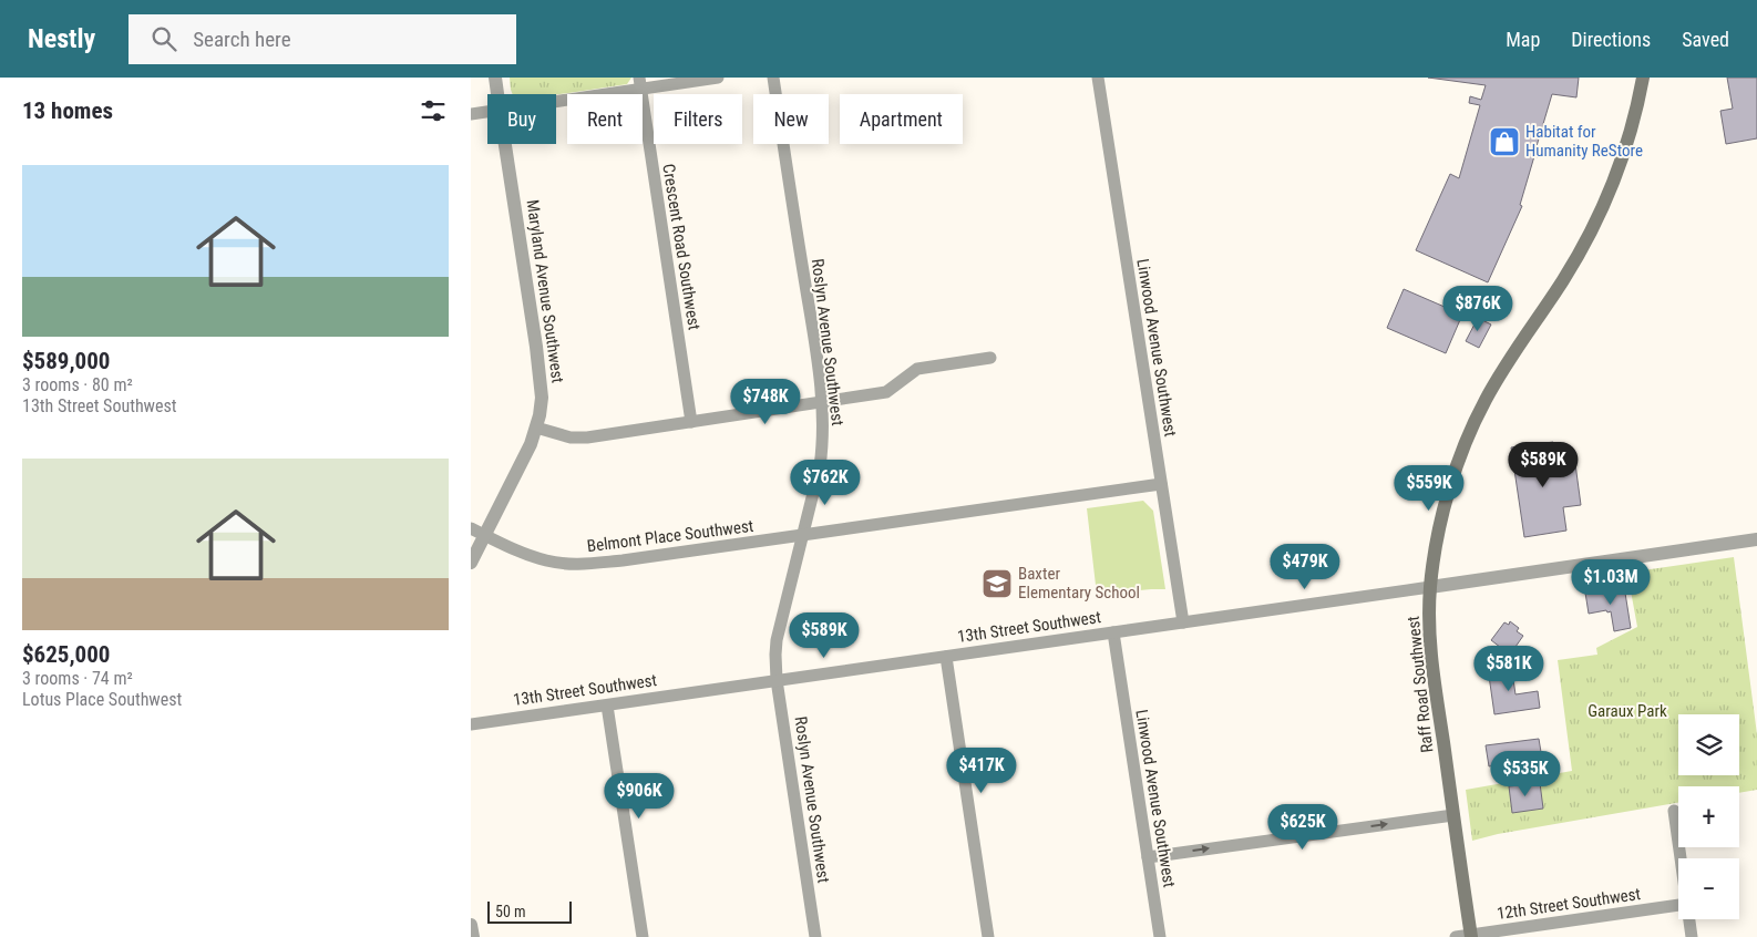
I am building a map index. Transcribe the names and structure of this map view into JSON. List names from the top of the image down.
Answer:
{
  "streets": {
    "main road": ["Raff Road Southwest"],
    "street": [
      "Crescent Road Southwest",
      "Maryland Avenue Southwest",
      "Roslyn Avenue Southwest",
      "Linwood Avenue Southwest",
      "Belmont Place Southwest",
      "13th Street Southwest",
      "12th Street Southwest"
    ]
  },
  "crossings": [
    ["Maryland Avenue Southwest", "Belmont Place Southwest"],
    ["Roslyn Avenue Southwest", "Belmont Place Southwest"],
    ["Roslyn Avenue Southwest", "13th Street Southwest"],
    ["Linwood Avenue Southwest", "Belmont Place Southwest"],
    ["Linwood Avenue Southwest", "13th Street Southwest"],
    ["13th Street Southwest", "Raff Road Southwest"],
    ["Raff Road Southwest", "12th Street Southwest"]
  ],
  "parks": ["Garaux Park"],
  "places": {
    "shop": ["Habitat for Humanity ReStore"],
    "school or university": ["Baxter Elementary School"]
  },
  "scale_bar": "50 m",
  "page": {
    "header": "Nestly",
    "search": "Search here",
    "nav": ["Map", "Directions", "Saved"],
    "heading": "13 homes",
    "chip": [
      "Buy",
      "Rent",
      "Filters",
      "New",
      "Apartment"
    ],
    "list": [
      {
        "name": "$589,000",
        "note": "3 rooms · 80 m² · 13th Street Southwest"
      },
      {
        "name": "$625,000",
        "note": "3 rooms · 74 m² · Lotus Place Southwest"
      }
    ],
    "price": [
      "$876K",
      "$748K",
      "$589K",
      "$762K",
      "$559K",
      "$479K",
      "$1.03M",
      "$589K",
      "$581K",
      "$417K",
      "$535K",
      "$906K",
      "$625K"
    ],
    "map_buttons": ["+", "−"],
    "scale": "50 m"
  }
}
